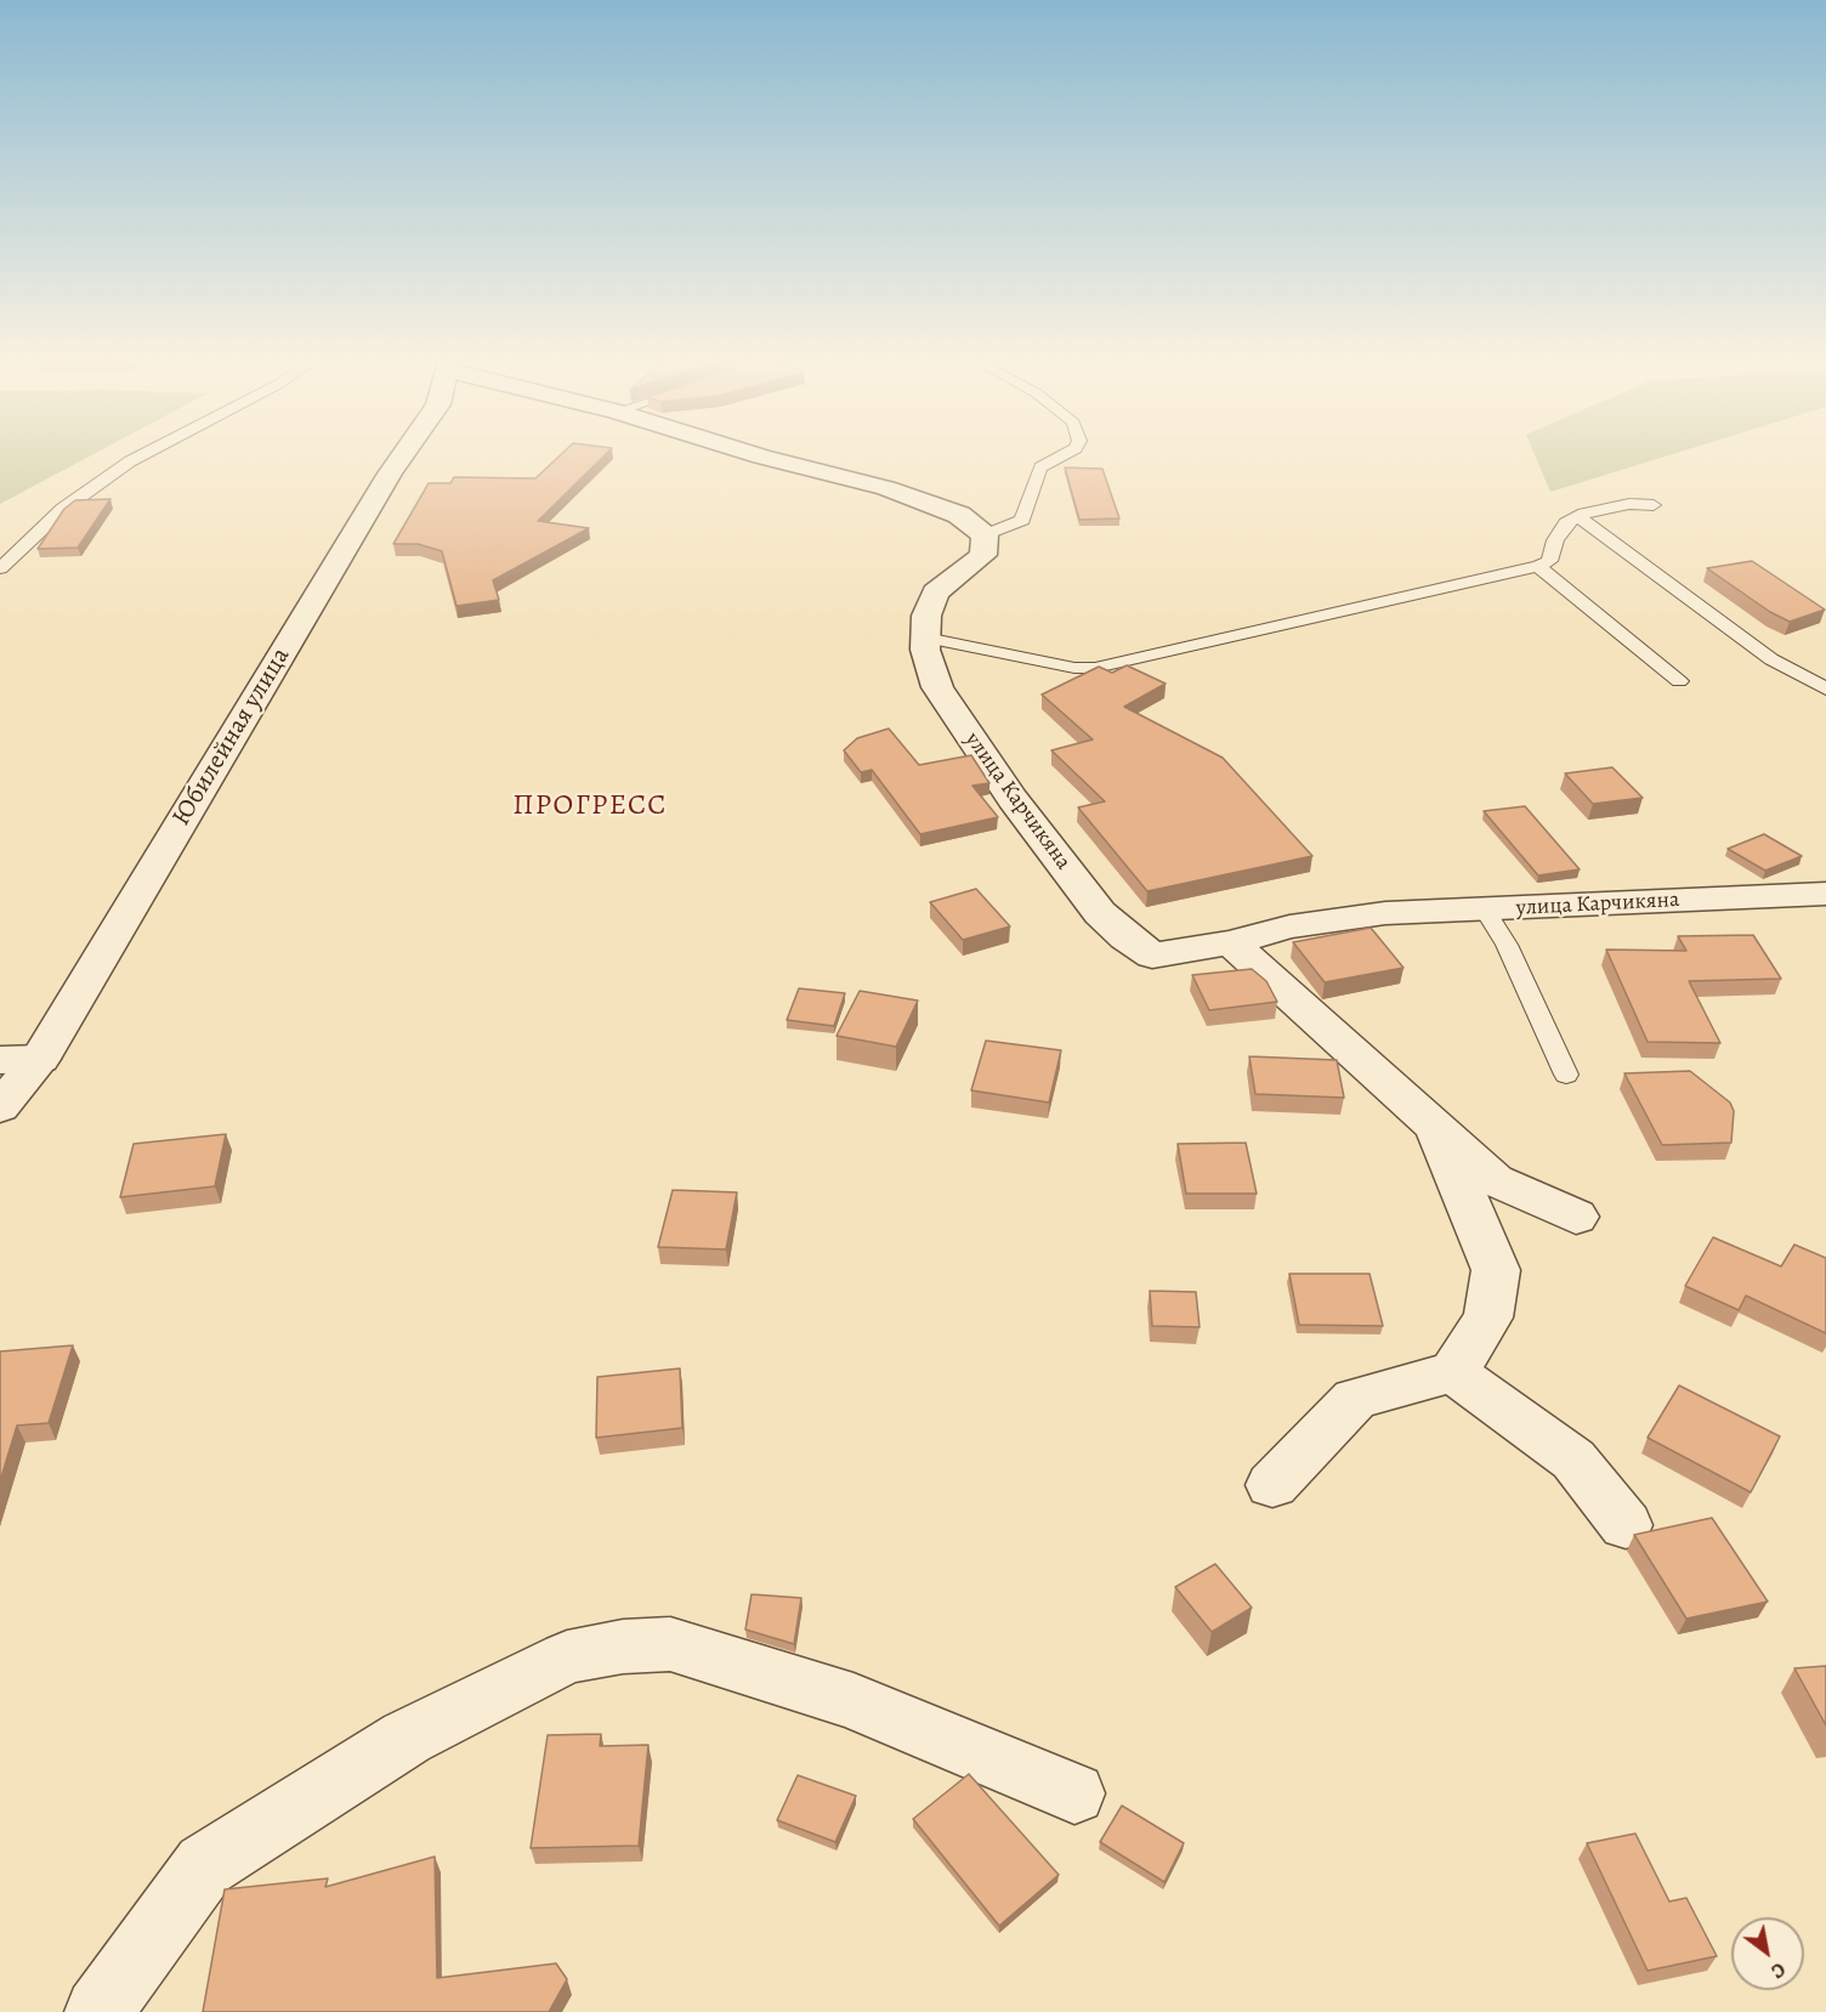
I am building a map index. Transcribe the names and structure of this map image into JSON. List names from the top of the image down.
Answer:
{
  "streets": {
    "street": ["Юбилейная улица", "улица Карчикяна"]
  },
  "districts": ["ПРОГРЕСС"],
  "north": "bottom right"
}
